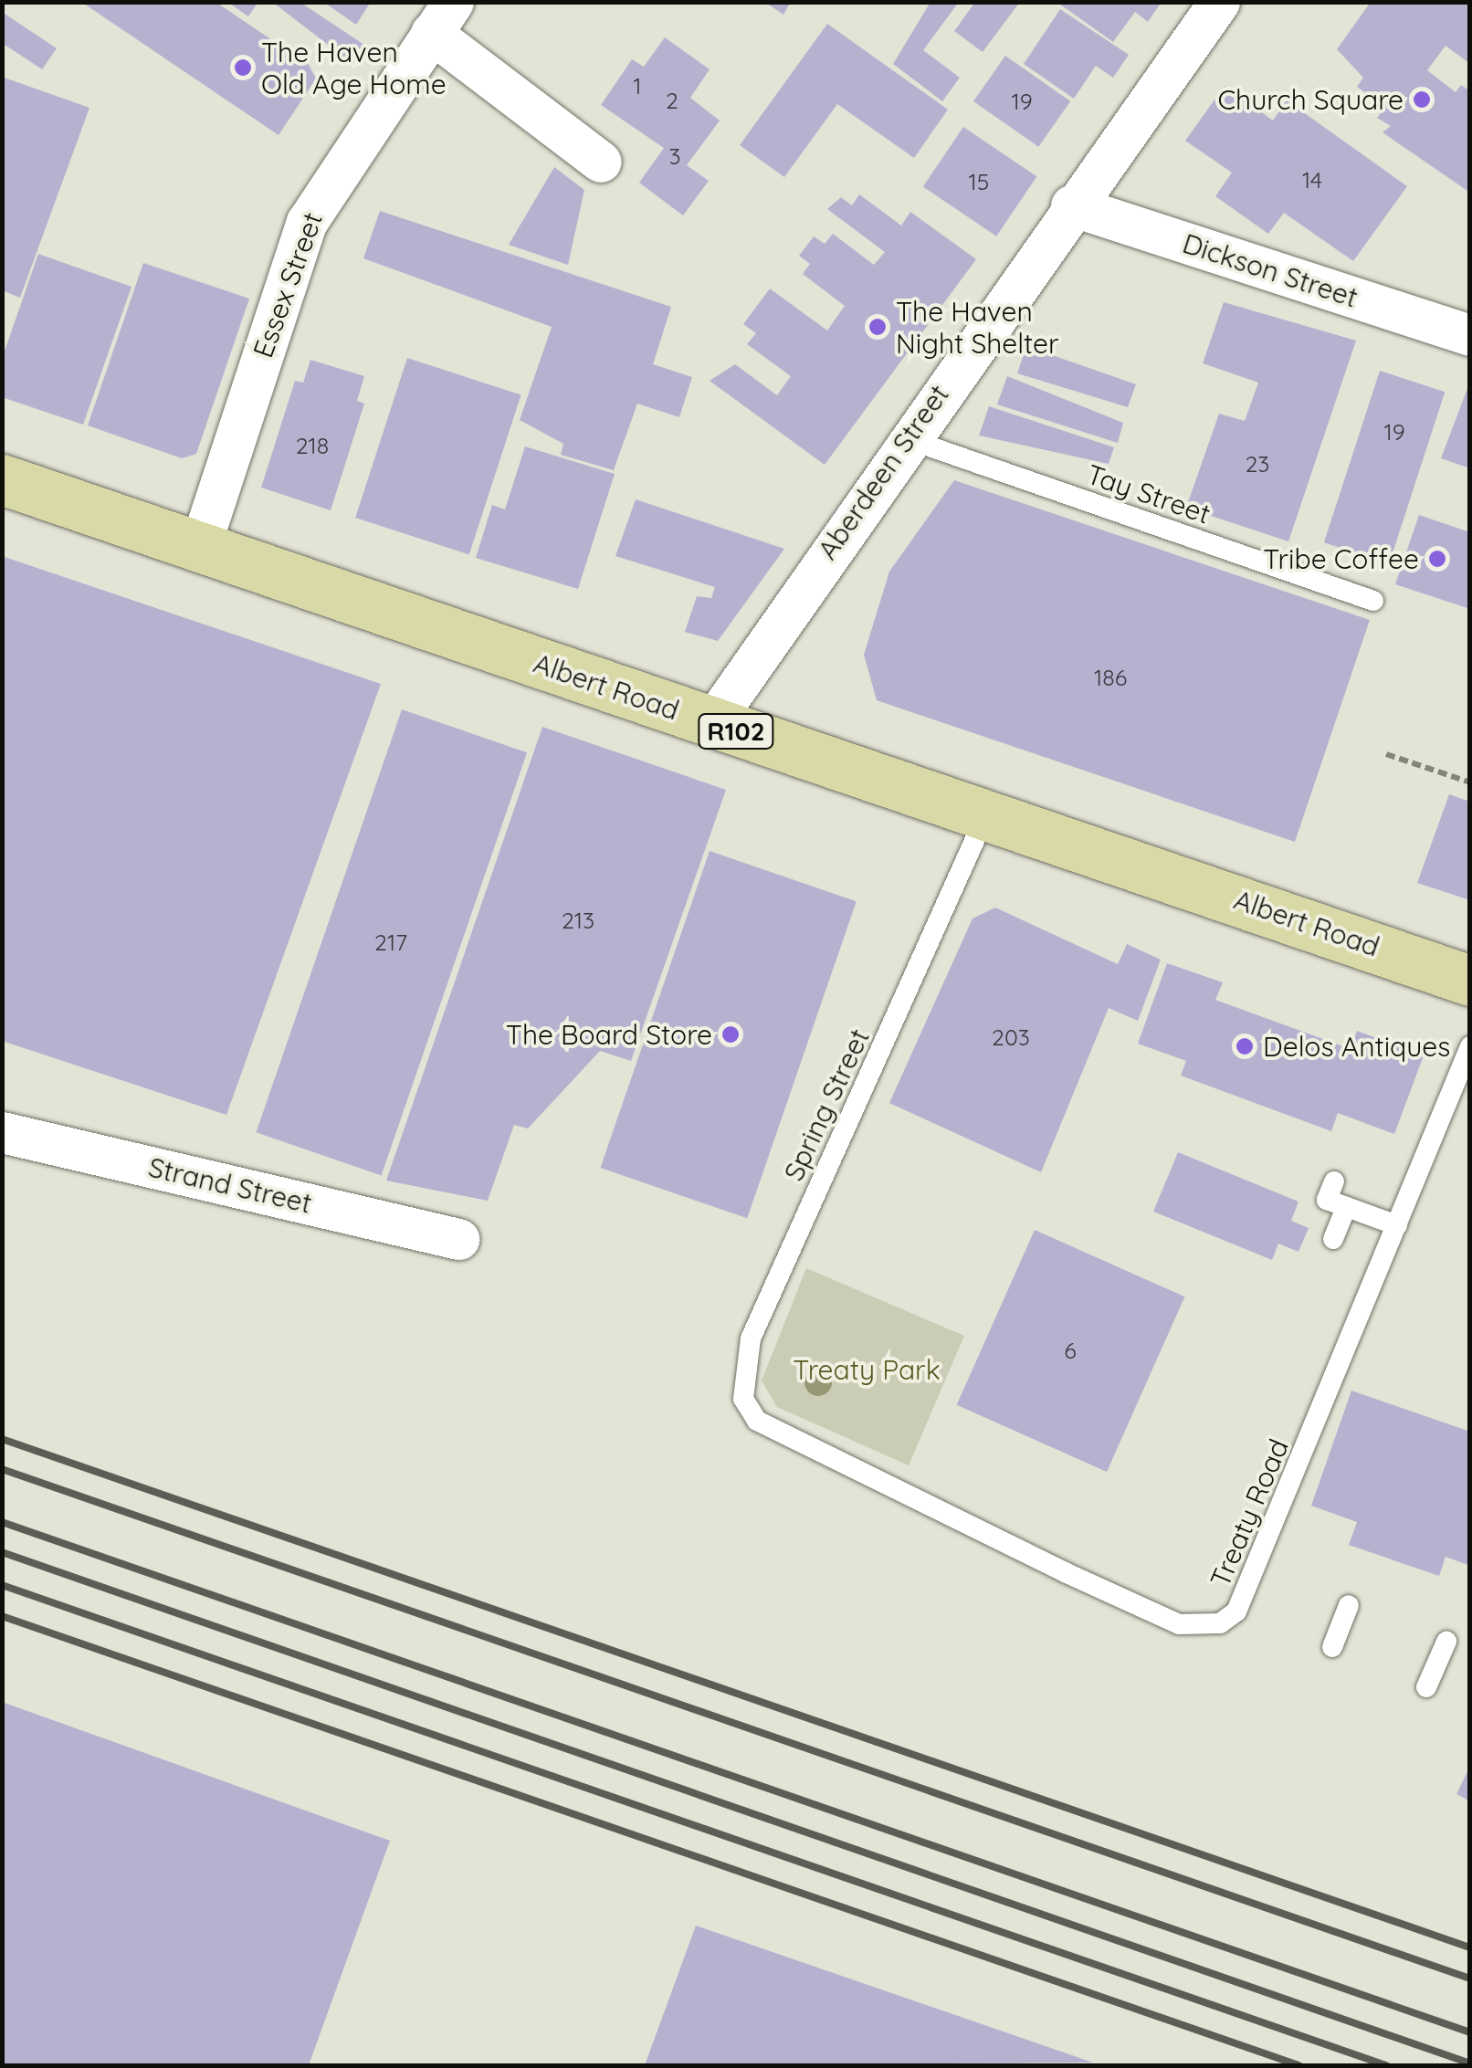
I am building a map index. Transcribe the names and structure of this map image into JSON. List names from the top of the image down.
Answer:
{
  "streets": {
    "main road": ["Albert Road", "R102"],
    "street": [
      "Dickson Street",
      "Essex Street",
      "Aberdeen Street",
      "Strand Street"
    ],
    "lane": ["Tay Street", "Spring Street", "Treaty Road"]
  },
  "crossings": [
    ["Dickson Street", "Aberdeen Street"],
    ["Essex Street", "Albert Road"],
    ["Aberdeen Street", "Tay Street"],
    ["Aberdeen Street", "Albert Road"],
    ["Albert Road", "Spring Street"],
    ["Spring Street", "Treaty Road"]
  ],
  "parks": ["Treaty Park"],
  "places": [
    "The Haven Old Age Home",
    "Church Square",
    "The Haven Night Shelter",
    "Tribe Coffee",
    "The Board Store",
    "Delos Antiques"
  ],
  "house_numbers": [
    "1",
    "2",
    "19",
    "3",
    "14",
    "15",
    "19",
    "218",
    "23",
    "186",
    "213",
    "217",
    "203",
    "6"
  ]
}
